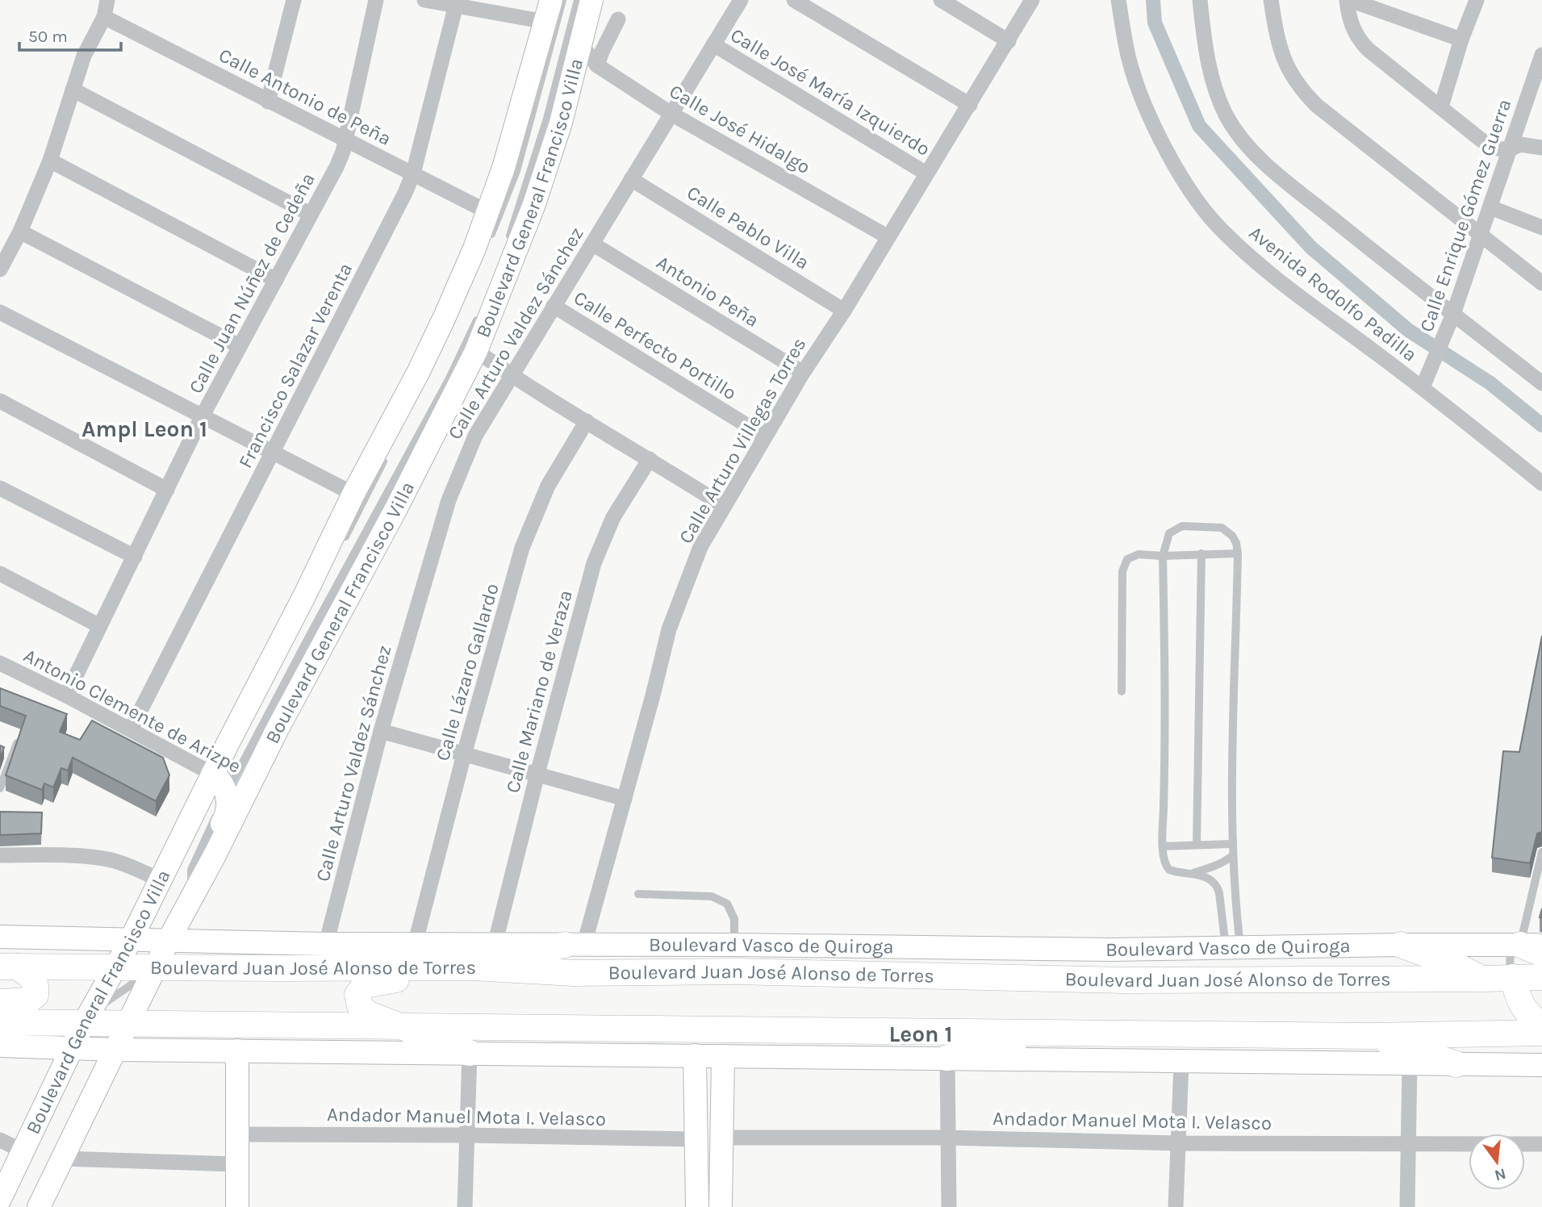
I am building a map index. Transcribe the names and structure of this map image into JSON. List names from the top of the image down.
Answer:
{
  "streets": {
    "main road": ["Boulevard Juan José Alonso de Torres"],
    "street": [
      "Calle José María Izquierdo",
      "Calle Antonio de Peña",
      "Calle José Hidalgo",
      "Boulevard General Francisco Villa",
      "Calle Enrique Gómez Guerra",
      "Calle Pablo Villa",
      "Calle Juan Núñez de Cedeña",
      "Antonio Peña",
      "Avenida Rodolfo Padilla",
      "Calle Arturo Valdez Sánchez",
      "Calle Perfecto Portillo",
      "Francisco Salazar Verenta",
      "Calle Arturo Villegas Torres",
      "Calle Lázaro Gallardo",
      "Calle Mariano de Veraza",
      "Antonio Clemente de Arizpe",
      "Boulevard Vasco de Quiroga",
      "Andador Manuel Mota I. Velasco"
    ]
  },
  "crossings": [
    ["Calle José María Izquierdo", "Calle Arturo Valdez Sánchez"],
    ["Calle José María Izquierdo", "Calle Arturo Villegas Torres"],
    ["Calle Antonio de Peña", "Boulevard General Francisco Villa"],
    ["Calle Antonio de Peña", "Calle Juan Núñez de Cedeña"],
    ["Calle Antonio de Peña", "Francisco Salazar Verenta"],
    ["Calle José Hidalgo", "Boulevard General Francisco Villa"],
    ["Calle José Hidalgo", "Calle Arturo Valdez Sánchez"],
    ["Calle José Hidalgo", "Calle Arturo Villegas Torres"],
    ["Boulevard General Francisco Villa", "Antonio Clemente de Arizpe"],
    ["Boulevard General Francisco Villa", "Boulevard Vasco de Quiroga"],
    ["Boulevard General Francisco Villa", "Boulevard Juan José Alonso de Torres"],
    ["Calle Enrique Gómez Guerra", "Avenida Rodolfo Padilla"],
    ["Calle Pablo Villa", "Calle Arturo Valdez Sánchez"],
    ["Calle Pablo Villa", "Calle Arturo Villegas Torres"],
    ["Calle Juan Núñez de Cedeña", "Antonio Clemente de Arizpe"],
    ["Antonio Peña", "Calle Arturo Valdez Sánchez"],
    ["Antonio Peña", "Calle Arturo Villegas Torres"],
    ["Calle Arturo Valdez Sánchez", "Calle Perfecto Portillo"],
    ["Calle Arturo Valdez Sánchez", "Boulevard Vasco de Quiroga"],
    ["Calle Perfecto Portillo", "Calle Arturo Villegas Torres"],
    ["Francisco Salazar Verenta", "Antonio Clemente de Arizpe"],
    ["Calle Arturo Villegas Torres", "Boulevard Vasco de Quiroga"],
    ["Calle Lázaro Gallardo", "Boulevard Vasco de Quiroga"],
    ["Calle Mariano de Veraza", "Boulevard Vasco de Quiroga"]
  ],
  "districts": ["Ampl Leon 1", "Leon 1"],
  "scale_bar": "50 m",
  "north": "bottom"
}
